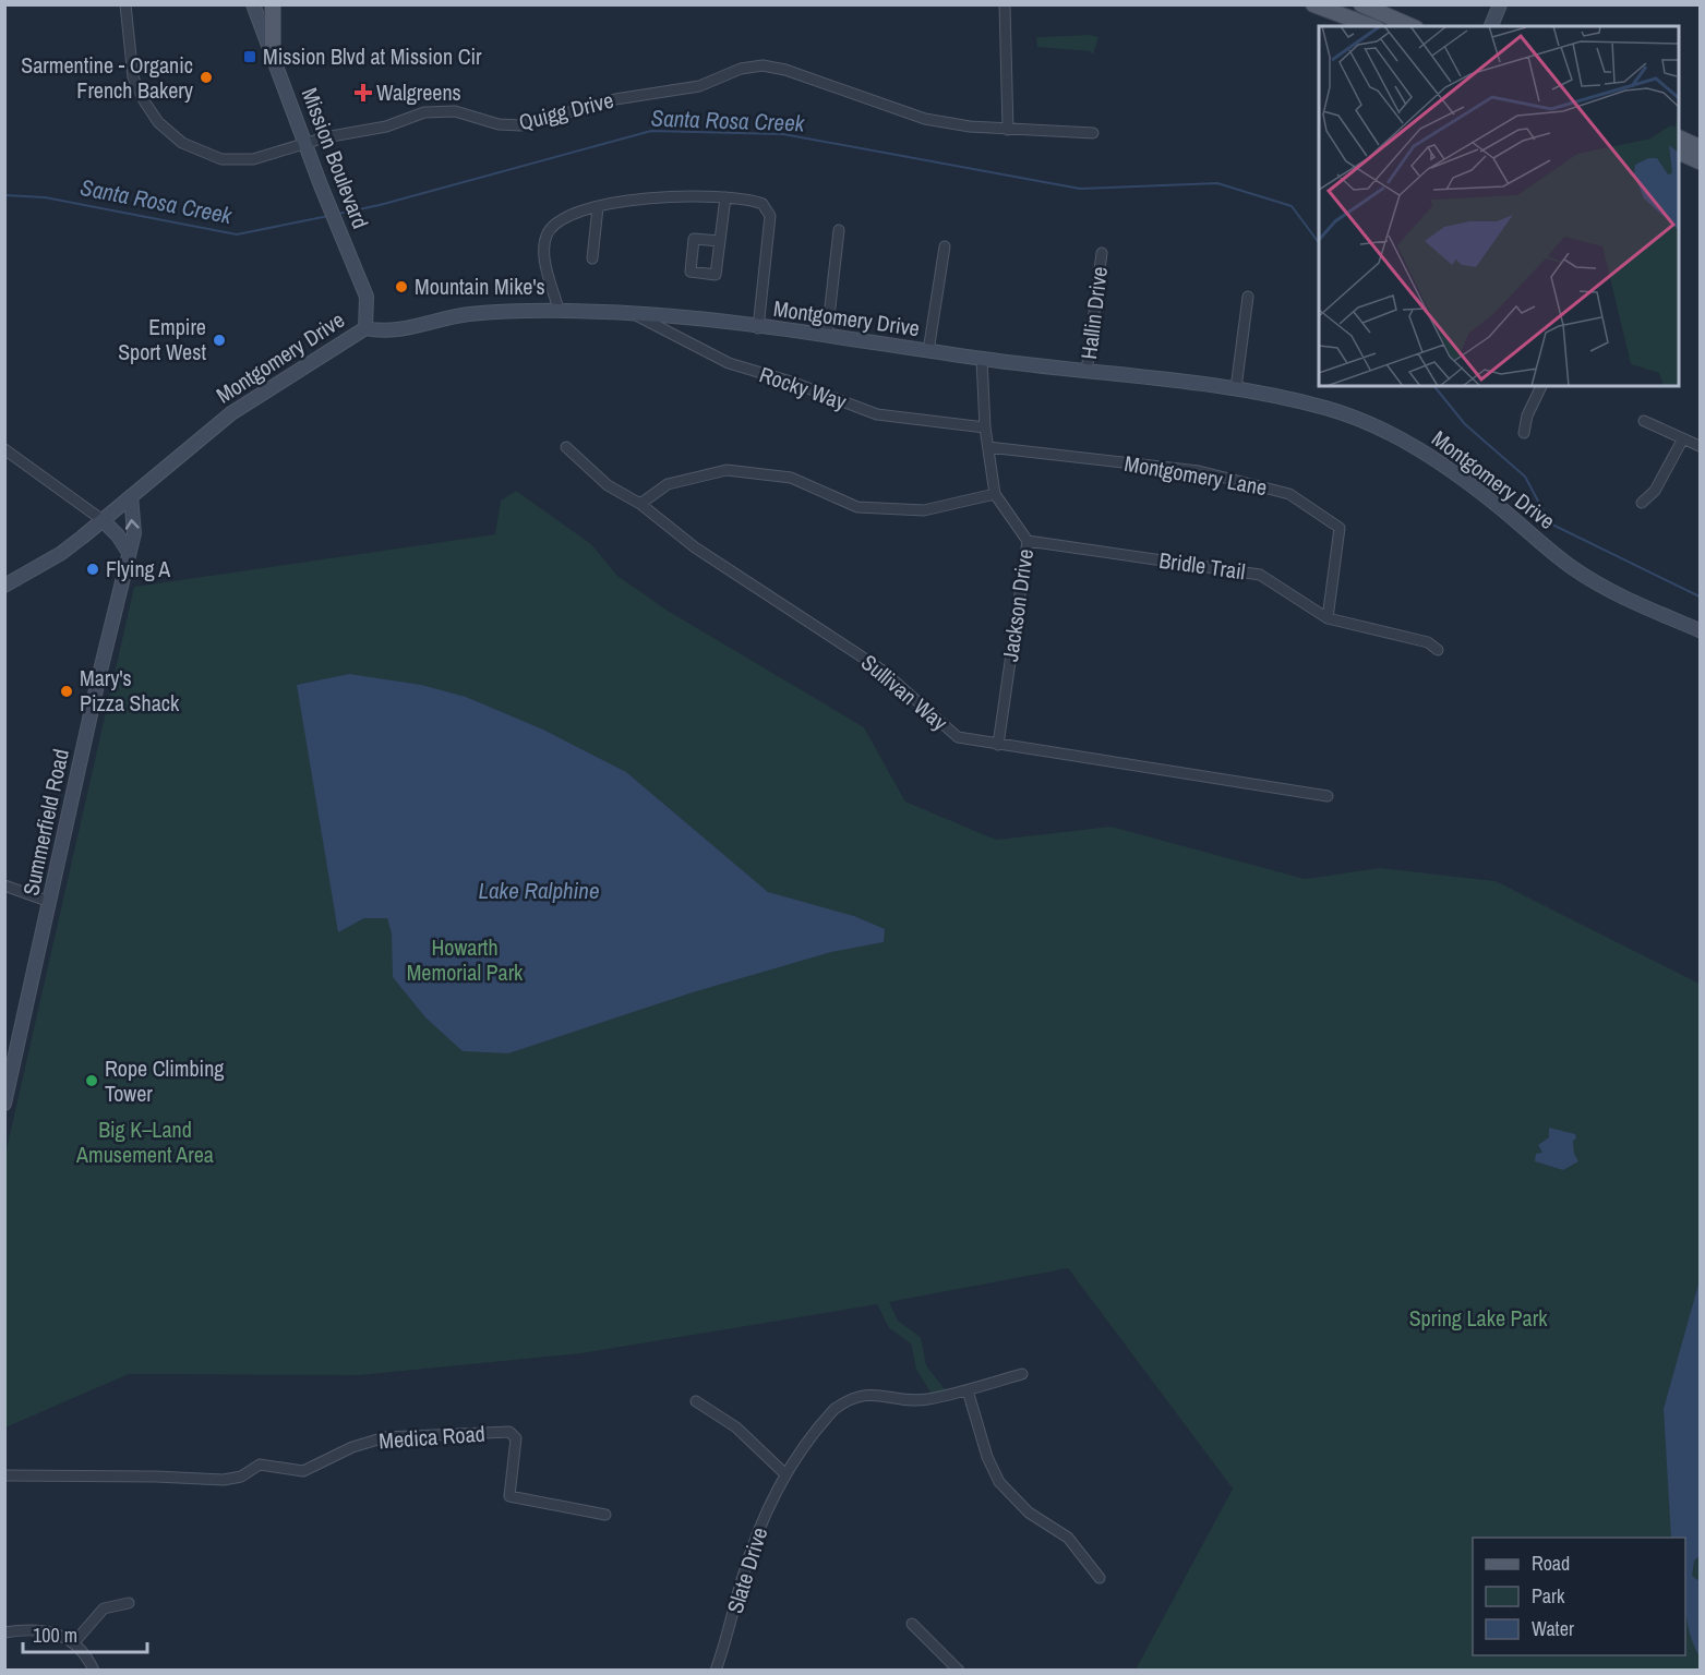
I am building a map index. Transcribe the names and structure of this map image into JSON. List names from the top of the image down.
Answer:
{
  "streets": {
    "street": [
      "Quigg Drive",
      "Mission Boulevard",
      "Hallin Drive",
      "Montgomery Drive",
      "Rocky Way",
      "Montgomery Lane",
      "Bridle Trail",
      "Jackson Drive",
      "Sullivan Way",
      "Summerfield Road",
      "Medica Road",
      "Slate Drive"
    ]
  },
  "crossings": [
    ["Quigg Drive", "Mission Boulevard"],
    ["Mission Boulevard", "Montgomery Drive"],
    ["Hallin Drive", "Montgomery Drive"],
    ["Montgomery Drive", "Rocky Way"],
    ["Montgomery Drive", "Jackson Drive"],
    ["Montgomery Drive", "Summerfield Road"],
    ["Rocky Way", "Jackson Drive"],
    ["Montgomery Lane", "Bridle Trail"],
    ["Montgomery Lane", "Jackson Drive"],
    ["Bridle Trail", "Jackson Drive"],
    ["Jackson Drive", "Sullivan Way"]
  ],
  "water": ["Santa Rosa Creek", "Lake Ralphine"],
  "parks": ["Howarth Memorial Park", "Big K–Land Amusement Area", "Spring Lake Park"],
  "places": {
    "transit": ["Mission Blvd at Mission Cir"],
    "other": [
      "Sarmentine - Organic French Bakery",
      "Mountain Mike's",
      "Empire Sport West",
      "Flying A",
      "Mary's Pizza Shack",
      "Rope Climbing Tower"
    ],
    "health": ["Walgreens"]
  },
  "legend": ["Road", "Park", "Water"],
  "scale_bar": "100 m"
}
